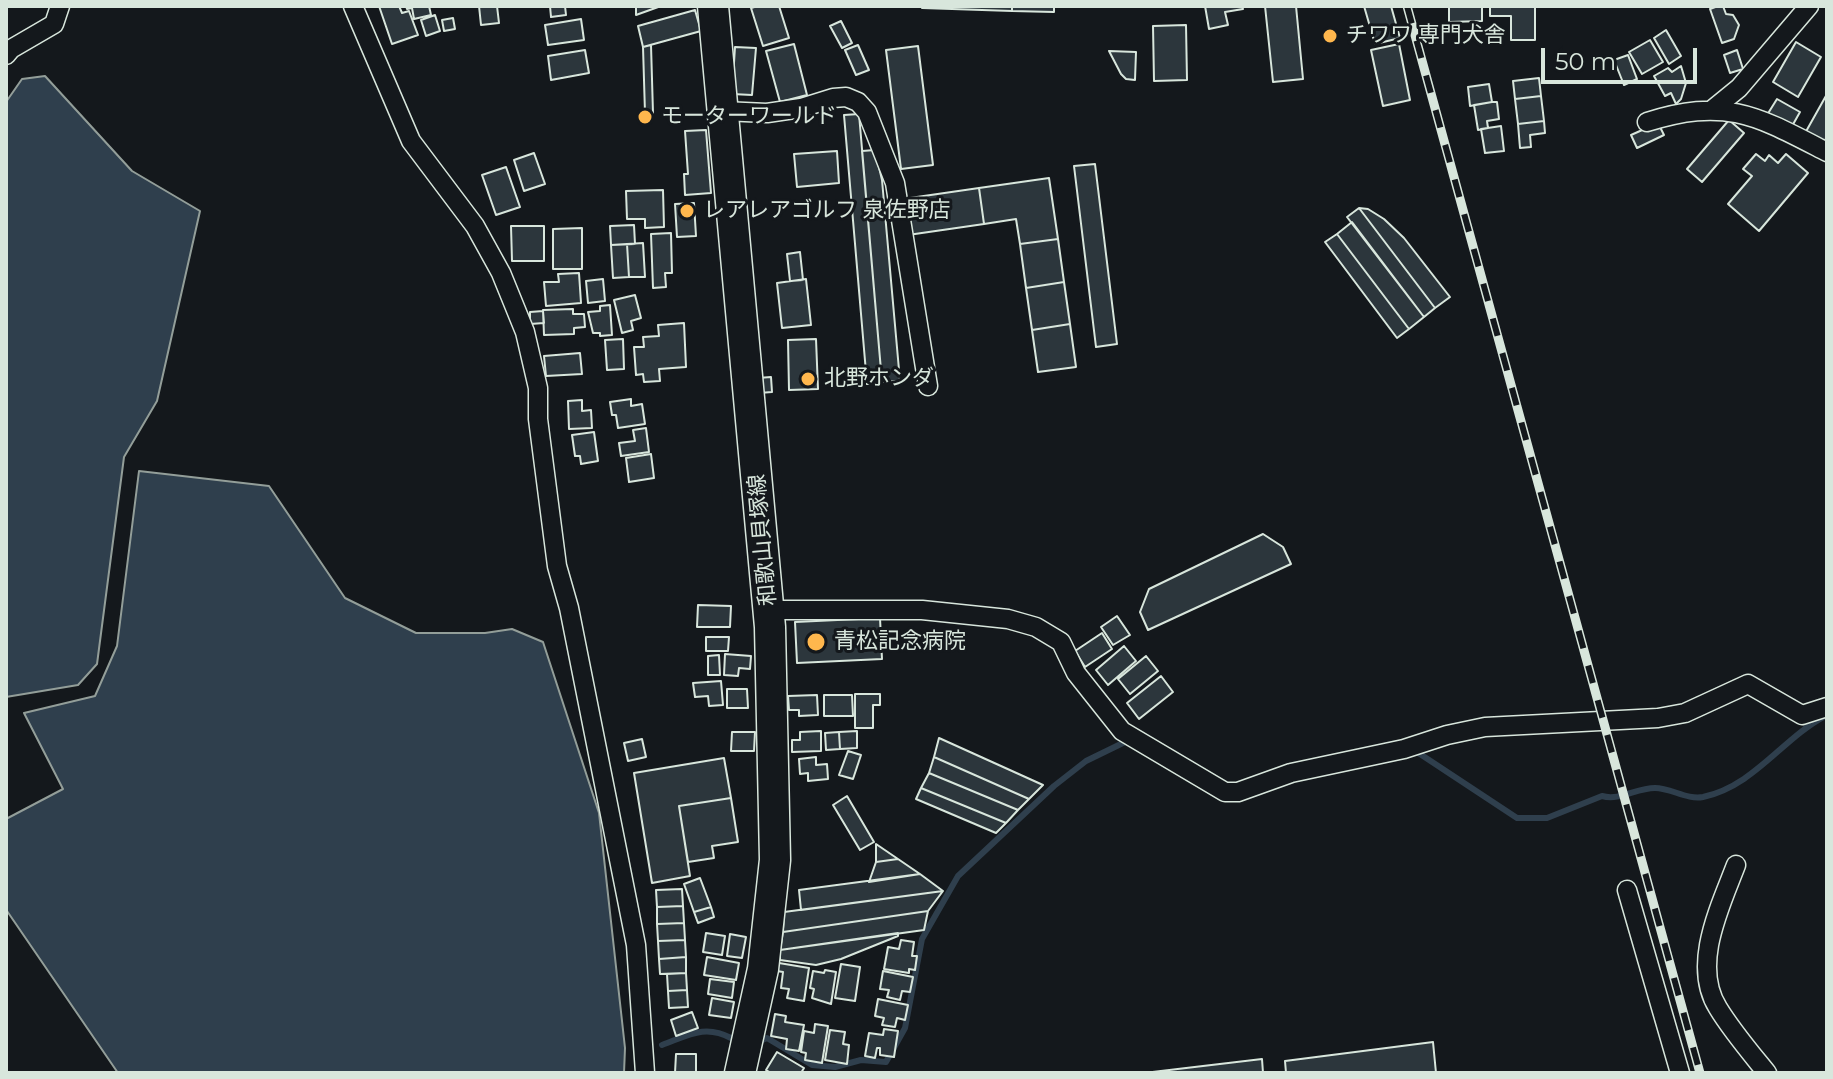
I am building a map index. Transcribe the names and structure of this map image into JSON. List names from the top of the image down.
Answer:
{
  "streets": {
    "main road": ["和歌山貝塚線"]
  },
  "places": [
    "チワワ 専門犬舎",
    "モーターワールド",
    "レアレアゴルフ 泉佐野店",
    "北野ホンダ",
    "青松記念病院"
  ],
  "scale_bar": "50 m"
}
